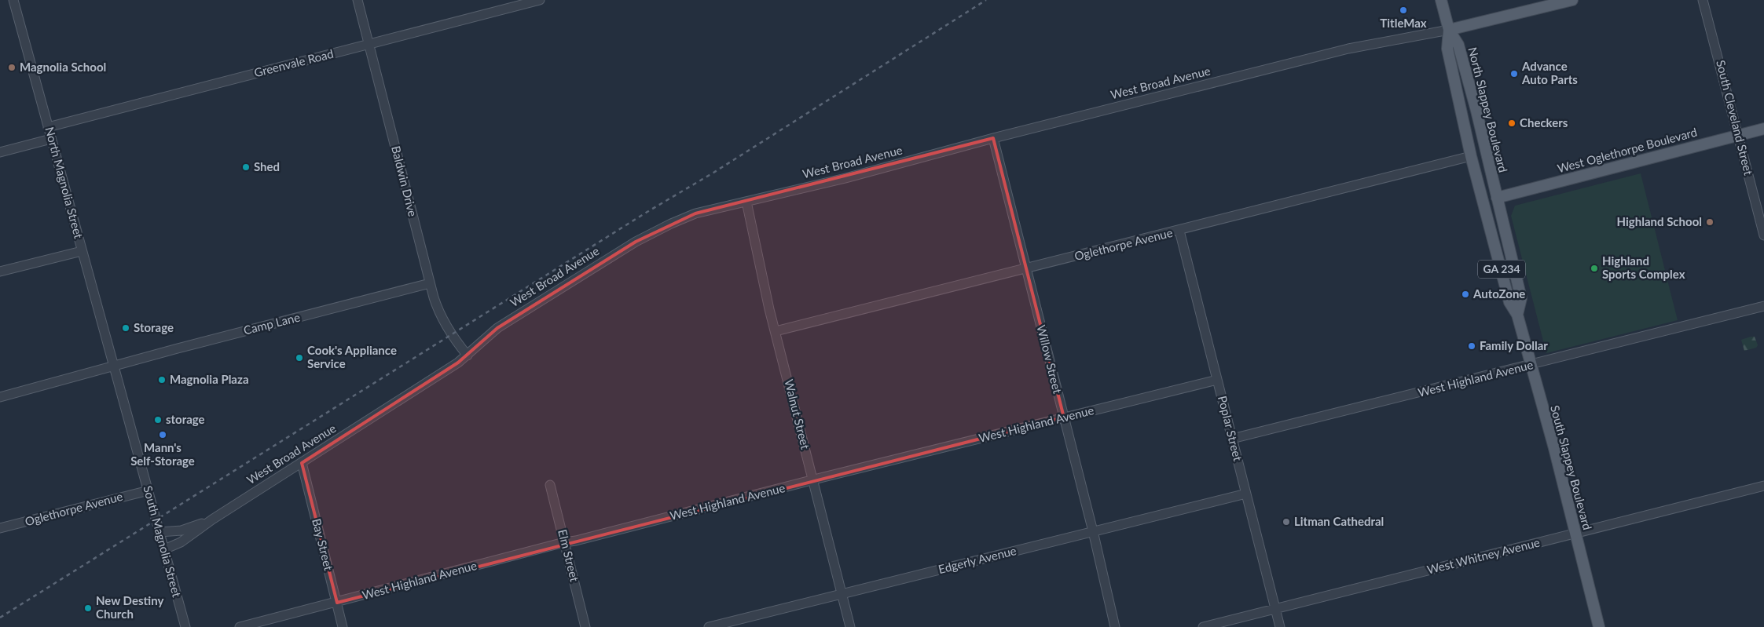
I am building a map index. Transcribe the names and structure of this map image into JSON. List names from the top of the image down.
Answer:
{
  "streets": {
    "main road": [
      "West Broad Avenue",
      "North Slappey Boulevard",
      "West Oglethorpe Boulevard",
      "GA 234",
      "South Slappey Boulevard"
    ],
    "street": [
      "Greenvale Road",
      "South Cleveland Street",
      "Baldwin Drive",
      "North Magnolia Street",
      "Oglethorpe Avenue",
      "Camp Lane",
      "Willow Street",
      "West Highland Avenue",
      "Walnut Street",
      "Poplar Street",
      "South Magnolia Street",
      "Bay Street",
      "Elm Street",
      "West Whitney Avenue",
      "Edgerly Avenue"
    ]
  },
  "crossings": [
    ["Greenvale Road", "Baldwin Drive"],
    ["Greenvale Road", "North Magnolia Street"],
    ["West Broad Avenue", "North Slappey Boulevard"],
    ["West Broad Avenue", "Baldwin Drive"],
    ["West Broad Avenue", "Willow Street"],
    ["West Broad Avenue", "Walnut Street"],
    ["West Broad Avenue", "South Magnolia Street"],
    ["West Broad Avenue", "Bay Street"],
    ["North Slappey Boulevard", "West Oglethorpe Boulevard"],
    ["North Slappey Boulevard", "Oglethorpe Avenue"],
    ["North Slappey Boulevard", "South Slappey Boulevard"],
    ["South Cleveland Street", "West Oglethorpe Boulevard"],
    ["West Oglethorpe Boulevard", "South Slappey Boulevard"],
    ["Baldwin Drive", "Camp Lane"],
    ["North Magnolia Street", "Camp Lane"],
    ["North Magnolia Street", "South Magnolia Street"],
    ["Oglethorpe Avenue", "Willow Street"],
    ["Oglethorpe Avenue", "Walnut Street"],
    ["Oglethorpe Avenue", "Poplar Street"],
    ["Oglethorpe Avenue", "South Magnolia Street"],
    ["Camp Lane", "South Magnolia Street"],
    ["Willow Street", "West Highland Avenue"],
    ["Willow Street", "Edgerly Avenue"],
    ["West Highland Avenue", "Walnut Street"],
    ["West Highland Avenue", "Poplar Street"],
    ["West Highland Avenue", "South Slappey Boulevard"],
    ["West Highland Avenue", "Bay Street"],
    ["West Highland Avenue", "Elm Street"],
    ["Walnut Street", "Edgerly Avenue"],
    ["Poplar Street", "West Whitney Avenue"],
    ["Poplar Street", "Edgerly Avenue"],
    ["South Slappey Boulevard", "West Whitney Avenue"]
  ],
  "places": [
    "TitleMax",
    "Magnolia School",
    "Advance Auto Parts",
    "Checkers",
    "Shed",
    "Highland School",
    "Highland Sports Complex",
    "AutoZone",
    "Storage",
    "Family Dollar",
    "Cook's Appliance Service",
    "Magnolia Plaza",
    "storage",
    "Mann's Self-Storage",
    "Litman Cathedral",
    "New Destiny Church"
  ]
}
